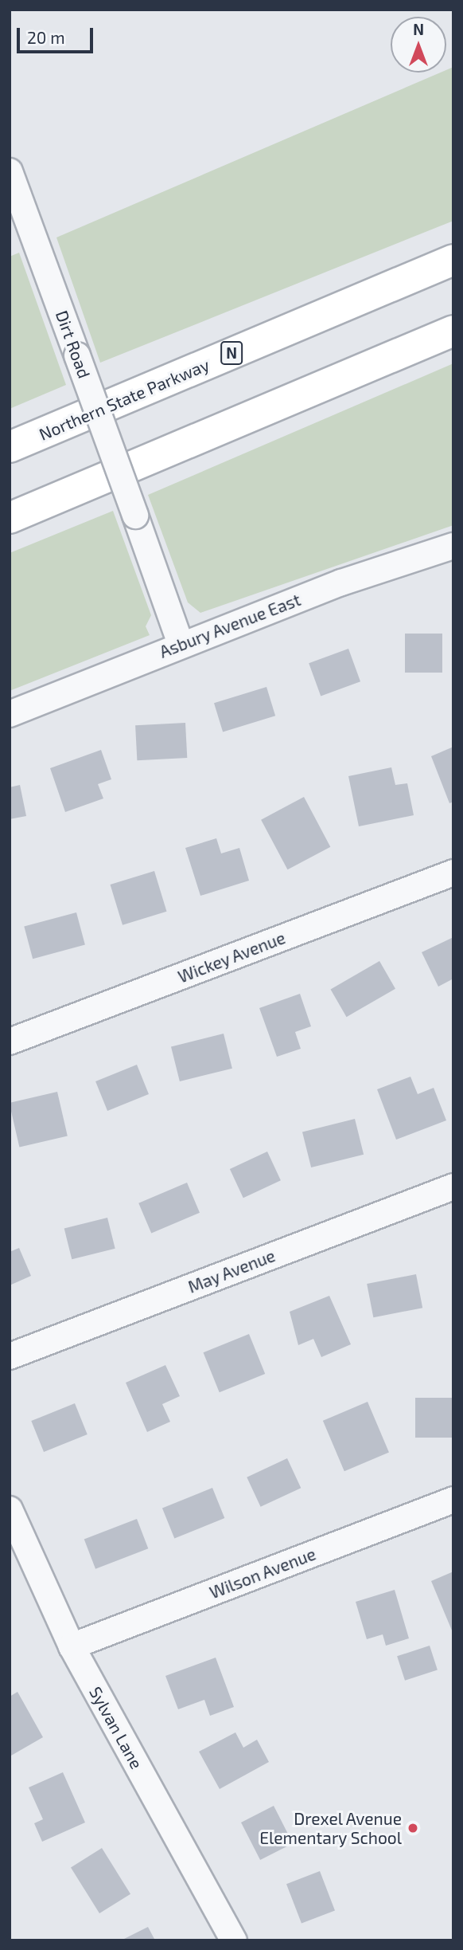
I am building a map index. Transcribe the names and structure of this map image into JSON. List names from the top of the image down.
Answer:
{
  "streets": {
    "highway": ["N", "Northern State Parkway"],
    "street": [
      "Dirt Road",
      "Asbury Avenue East",
      "Wickey Avenue",
      "May Avenue",
      "Wilson Avenue",
      "Sylvan Lane"
    ]
  },
  "crossings": [
    ["Dirt Road", "Asbury Avenue East"],
    ["Wilson Avenue", "Sylvan Lane"]
  ],
  "places": ["Drexel Avenue Elementary School"],
  "scale_bar": "20 m",
  "north": "top"
}
